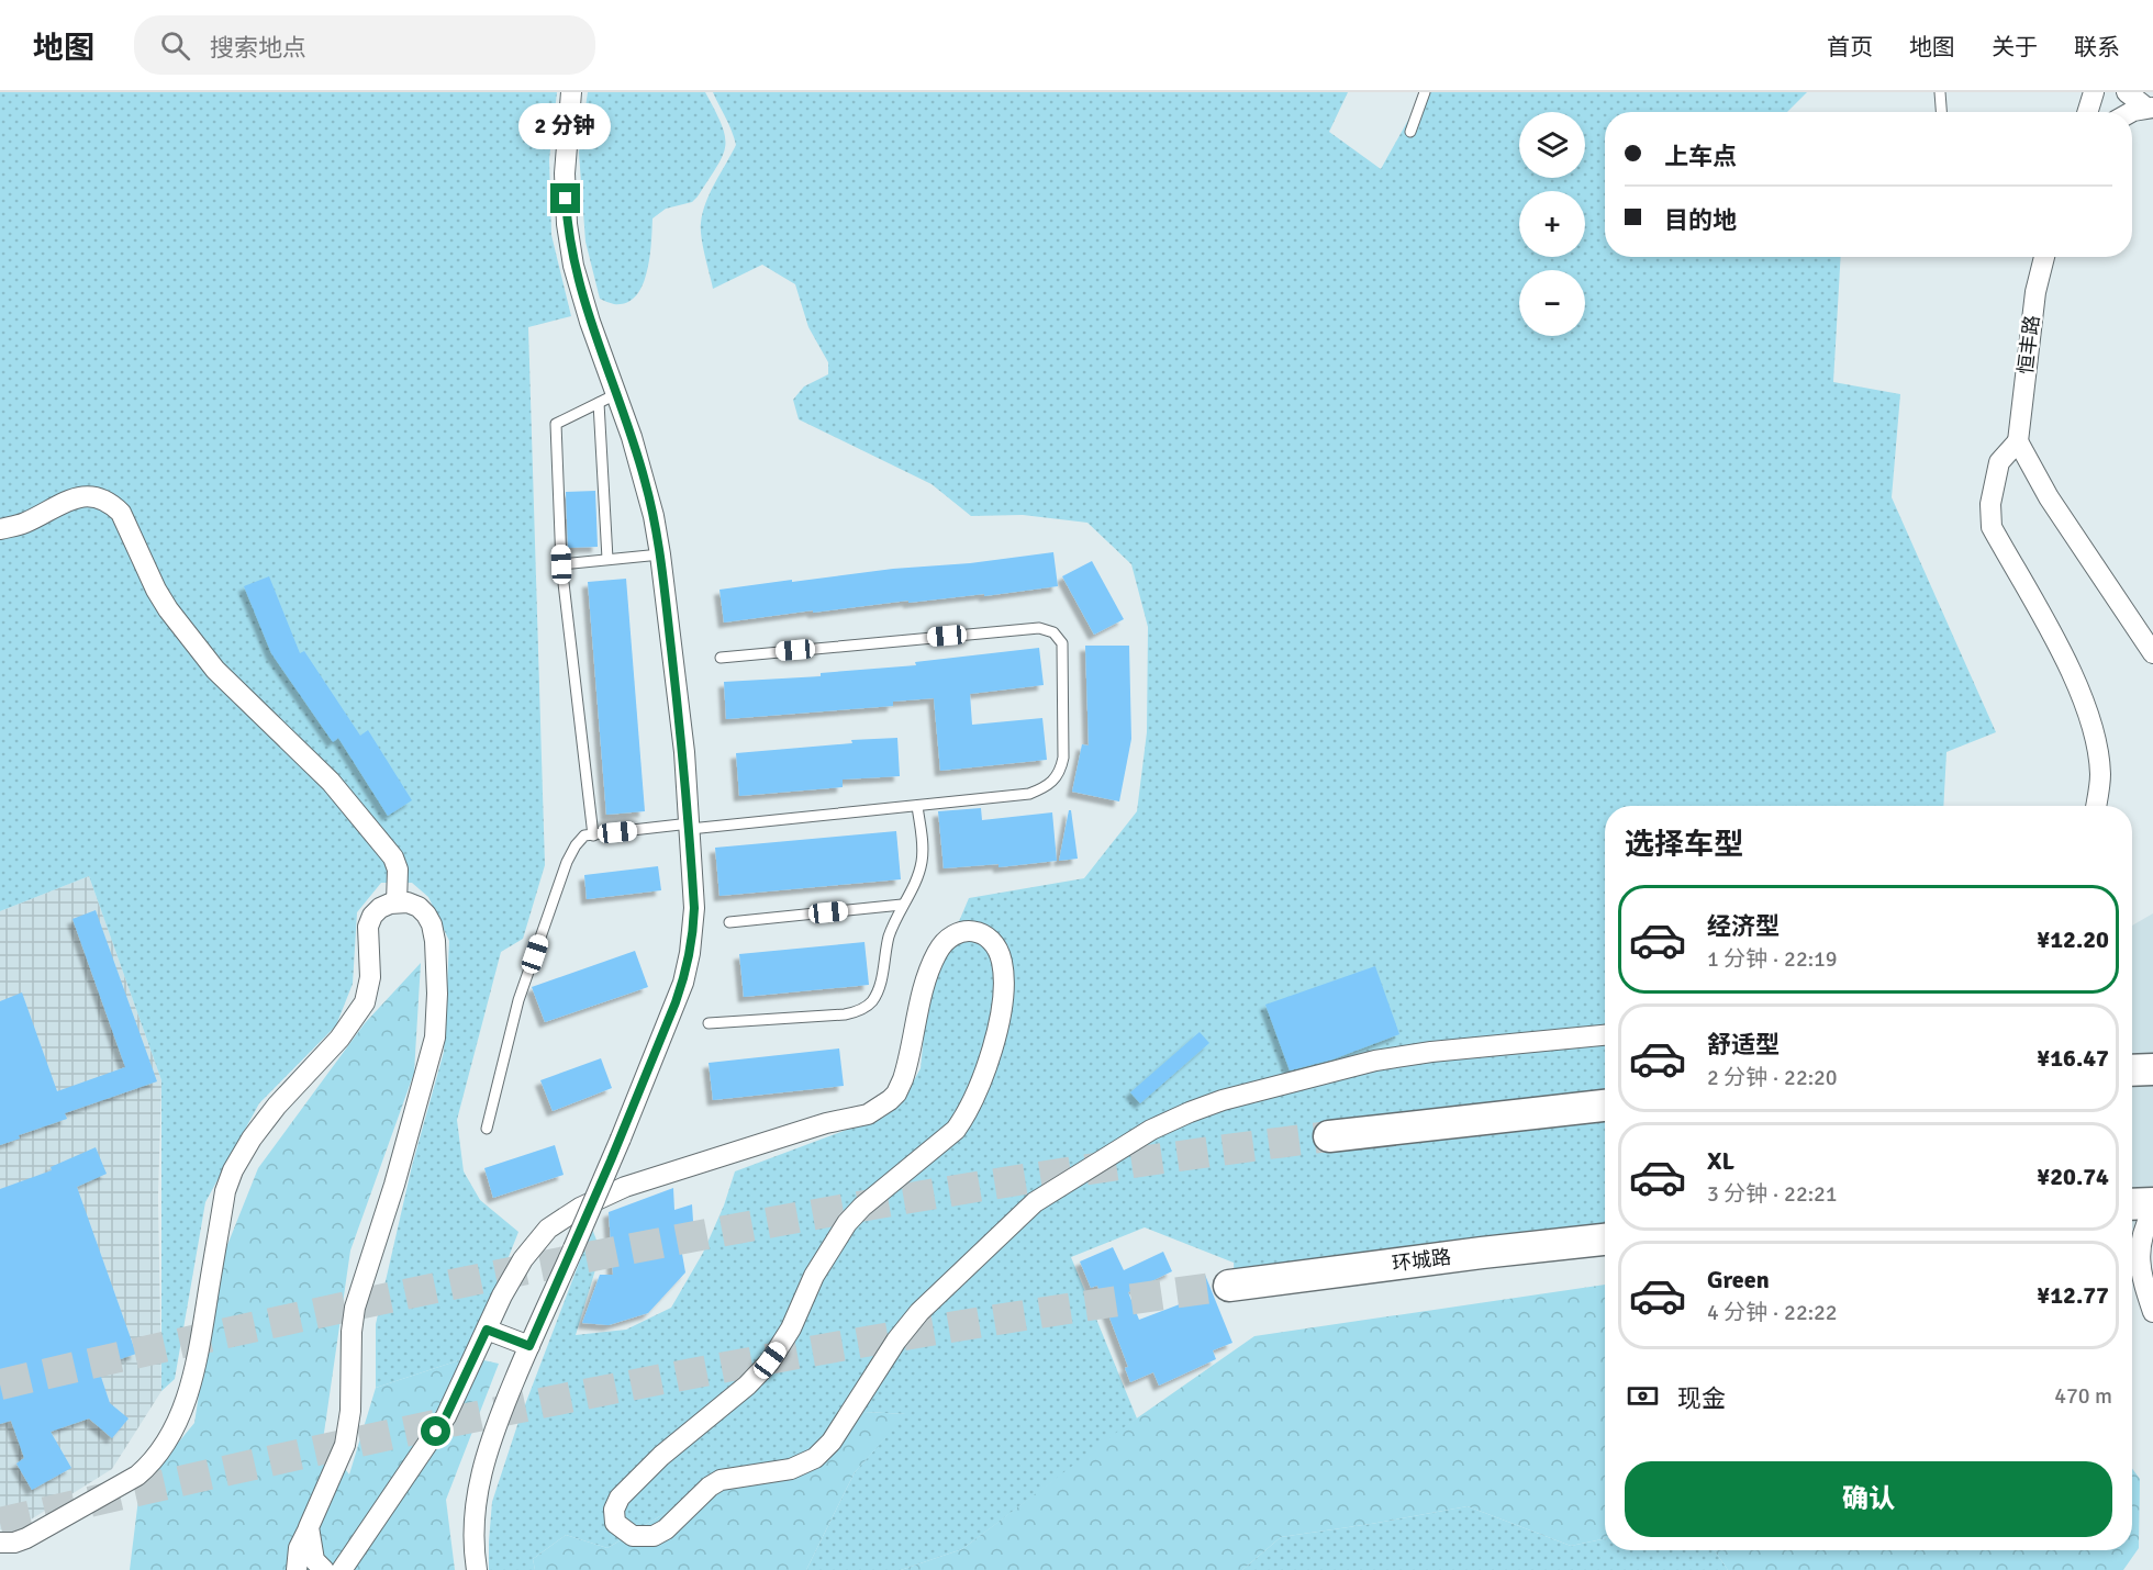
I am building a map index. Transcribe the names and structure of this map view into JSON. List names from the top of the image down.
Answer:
{
  "streets": {
    "main road": ["环城路"],
    "street": ["恒丰路"]
  },
  "page": {
    "header": "地图",
    "search": "搜索地点",
    "nav": [
      "首页",
      "地图",
      "关于",
      "联系"
    ],
    "bubble": "2 分钟",
    "map_buttons": ["+", "−"],
    "banner": ["上车点", "目的地"],
    "heading": "选择车型",
    "list": [
      {
        "name": "经济型",
        "note": "1 分钟 · 22:19",
        "value": "¥12.20"
      },
      {
        "name": "舒适型",
        "note": "2 分钟 · 22:20",
        "value": "¥16.47"
      },
      {
        "name": "XL",
        "note": "3 分钟 · 22:21",
        "value": "¥20.74"
      },
      {
        "name": "Green",
        "note": "4 分钟 · 22:22",
        "value": "¥12.77"
      }
    ],
    "pay": ["现金", "470 m"],
    "buttons": "确认"
  }
}
